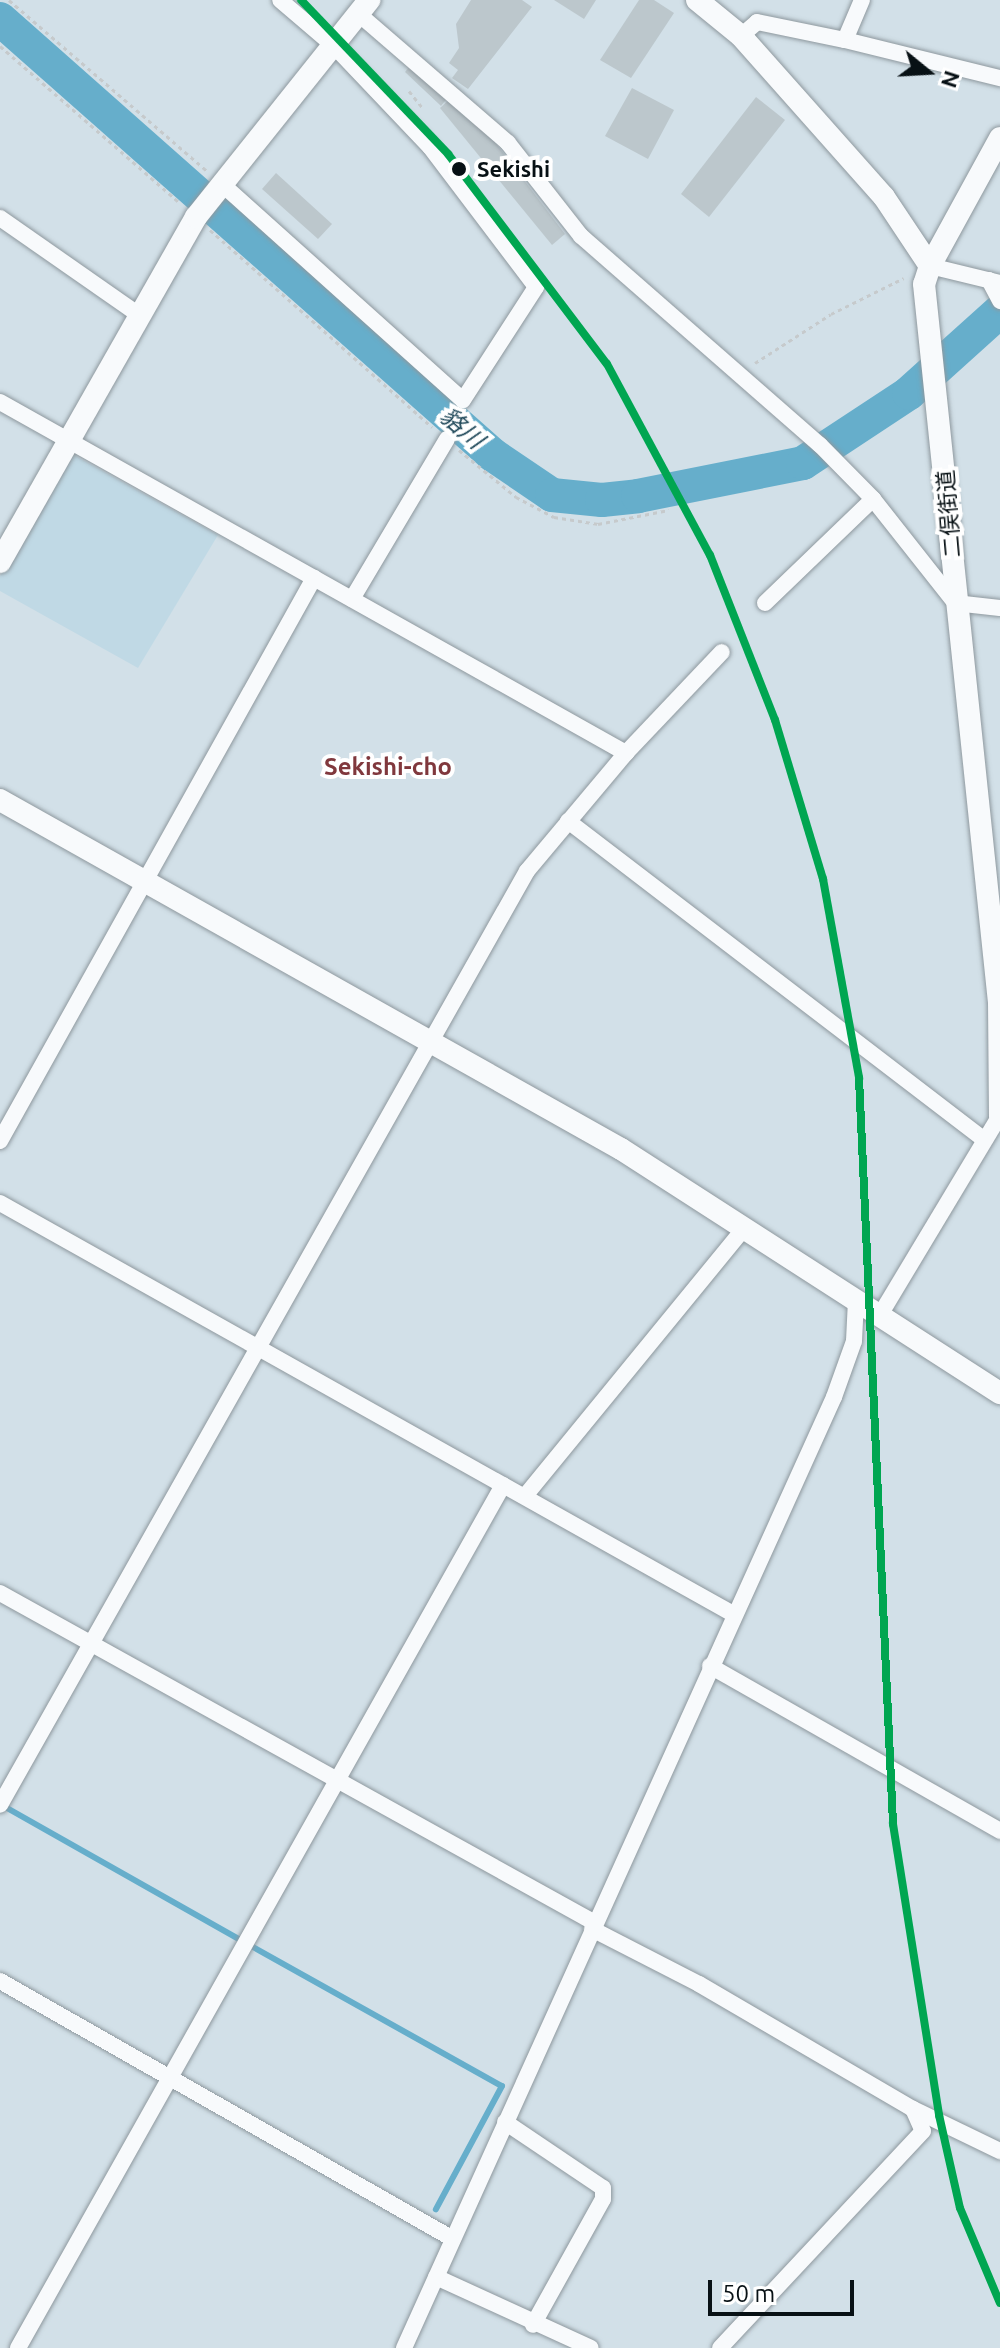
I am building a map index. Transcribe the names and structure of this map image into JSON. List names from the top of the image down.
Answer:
{
  "streets": {
    "street": ["二俣街道"]
  },
  "districts": ["Sekishi-cho"],
  "water": ["貉川"],
  "places": ["Sekishi"],
  "scale_bar": "50 m",
  "north": "right"
}
